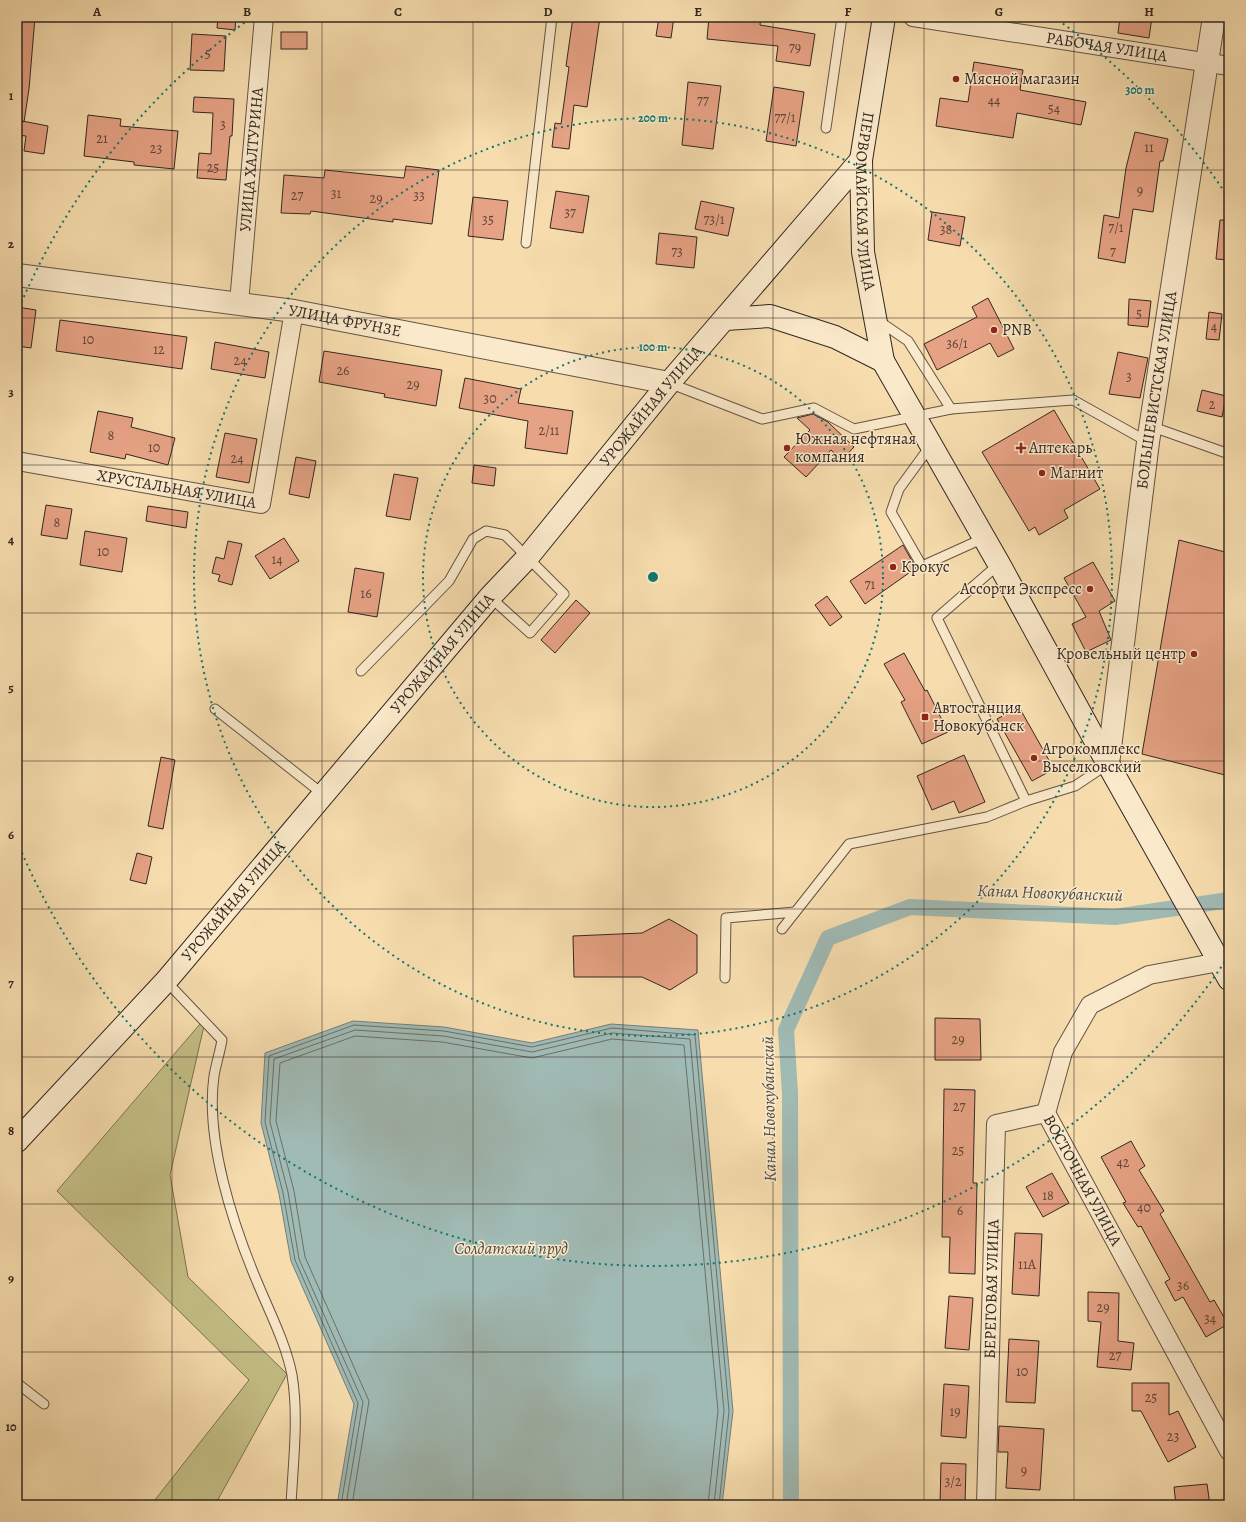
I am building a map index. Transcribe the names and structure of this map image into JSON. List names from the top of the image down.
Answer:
{
  "streets": {
    "main road": [
      "ПЕРВОМАЙСКАЯ УЛИЦА",
      "УЛИЦА ФРУНЗЕ",
      "БОЛЬШЕВИСТСКАЯ УЛИЦА",
      "УРОЖАЙНАЯ УЛИЦА"
    ],
    "street": [
      "РАБОЧАЯ УЛИЦА",
      "УЛИЦА ХАЛТУРИНА",
      "ХРУСТАЛЬНАЯ УЛИЦА",
      "ВОСТОЧНАЯ УЛИЦА",
      "БЕРЕГОВАЯ УЛИЦА"
    ]
  },
  "crossings": [
    ["РАБОЧАЯ УЛИЦА", "БОЛЬШЕВИСТСКАЯ УЛИЦА"],
    ["УЛИЦА ХАЛТУРИНА", "УЛИЦА ФРУНЗЕ"],
    ["ПЕРВОМАЙСКАЯ УЛИЦА", "БОЛЬШЕВИСТСКАЯ УЛИЦА"],
    ["ПЕРВОМАЙСКАЯ УЛИЦА", "УРОЖАЙНАЯ УЛИЦА"],
    ["ПЕРВОМАЙСКАЯ УЛИЦА", "ВОСТОЧНАЯ УЛИЦА"],
    ["УЛИЦА ФРУНЗЕ", "УРОЖАЙНАЯ УЛИЦА"],
    ["УЛИЦА ФРУНЗЕ", "ХРУСТАЛЬНАЯ УЛИЦА"],
    ["ВОСТОЧНАЯ УЛИЦА", "БЕРЕГОВАЯ УЛИЦА"]
  ],
  "water": ["Канал Новокубанский", "Солдатский пруд"],
  "places": {
    "other": [
      "Мясной магазин",
      "PNB",
      "Южная нефтяная компания",
      "Магнит",
      "Крокус",
      "Ассорти Экспресс",
      "Кровельный центр",
      "Агрокомплекс Выселковский"
    ],
    "health": ["Аптекарь"],
    "transit": ["Автостанция Новокубанск"]
  },
  "house_numbers": [
    "79",
    "5",
    "77",
    "44",
    "54",
    "77/1",
    "3",
    "21",
    "11",
    "23",
    "25",
    "9",
    "31",
    "27",
    "33",
    "29",
    "37",
    "35",
    "73/1",
    "7/1",
    "38",
    "73",
    "7",
    "5",
    "4",
    "10",
    "36/1",
    "12",
    "24",
    "26",
    "3",
    "29",
    "30",
    "2",
    "2/11",
    "8",
    "10",
    "24",
    "8",
    "10",
    "14",
    "71",
    "16",
    "29",
    "27",
    "25",
    "42",
    "18",
    "40",
    "6",
    "11А",
    "36",
    "29",
    "34",
    "27",
    "10",
    "25",
    "19",
    "23",
    "9",
    "3/2"
  ],
  "grid": {
    "columns": [
      "A",
      "B",
      "C",
      "D",
      "E",
      "F",
      "G",
      "H"
    ],
    "rows": [
      "1",
      "2",
      "3",
      "4",
      "5",
      "6",
      "7",
      "8",
      "9",
      "10"
    ]
  },
  "rings": ["300 m", "200 m", "100 m"]
}
